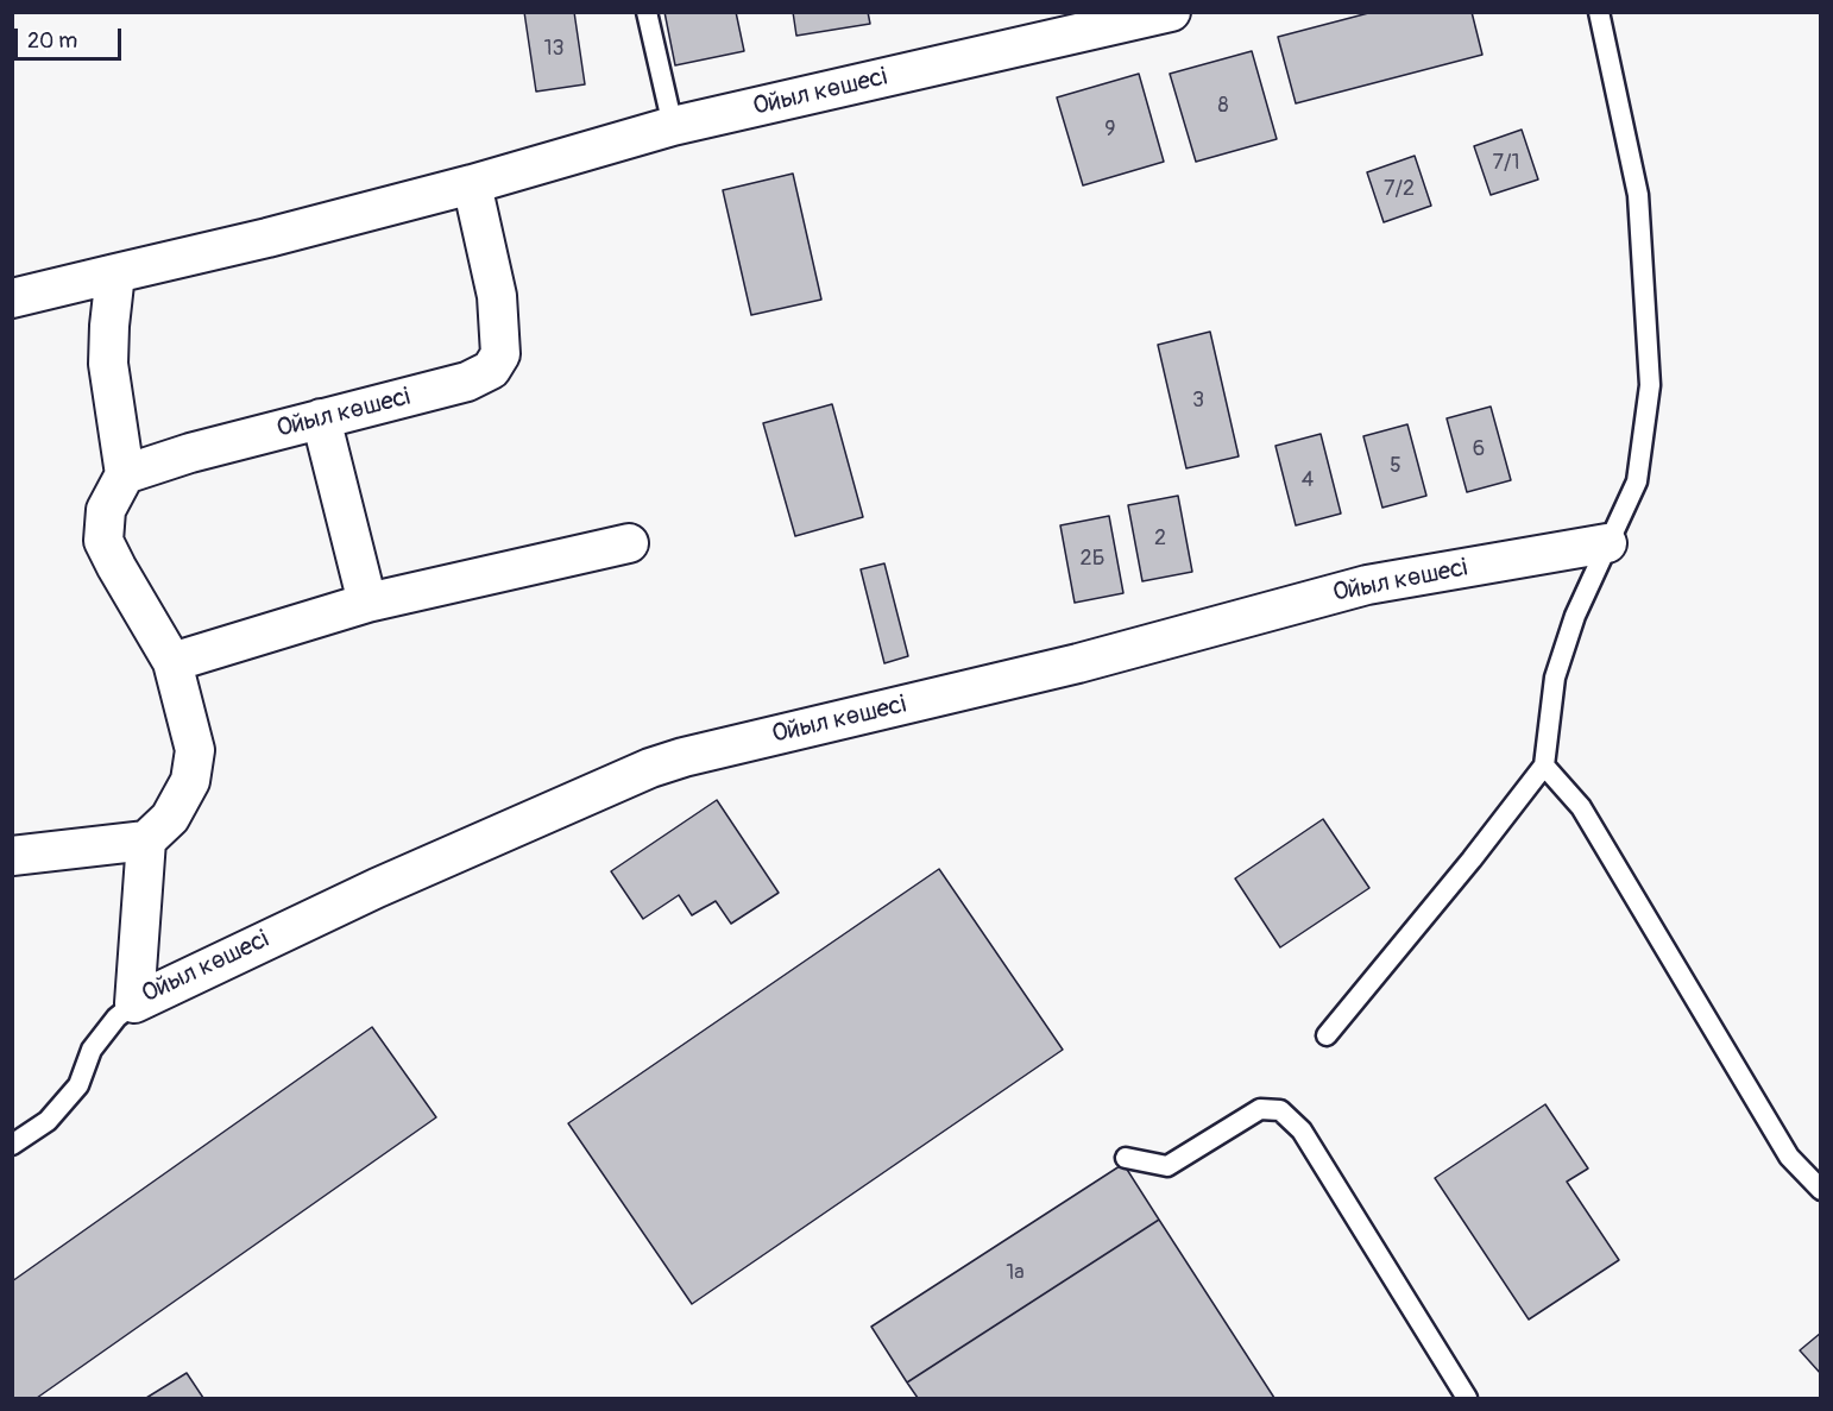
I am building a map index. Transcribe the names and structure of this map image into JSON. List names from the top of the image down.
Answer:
{
  "streets": {
    "street": ["Ойыл көшесі"]
  },
  "house_numbers": [
    "13",
    "8",
    "9",
    "7/1",
    "7/2",
    "3",
    "6",
    "5",
    "4",
    "2",
    "2Б",
    "1а"
  ],
  "scale_bar": "20 m"
}
